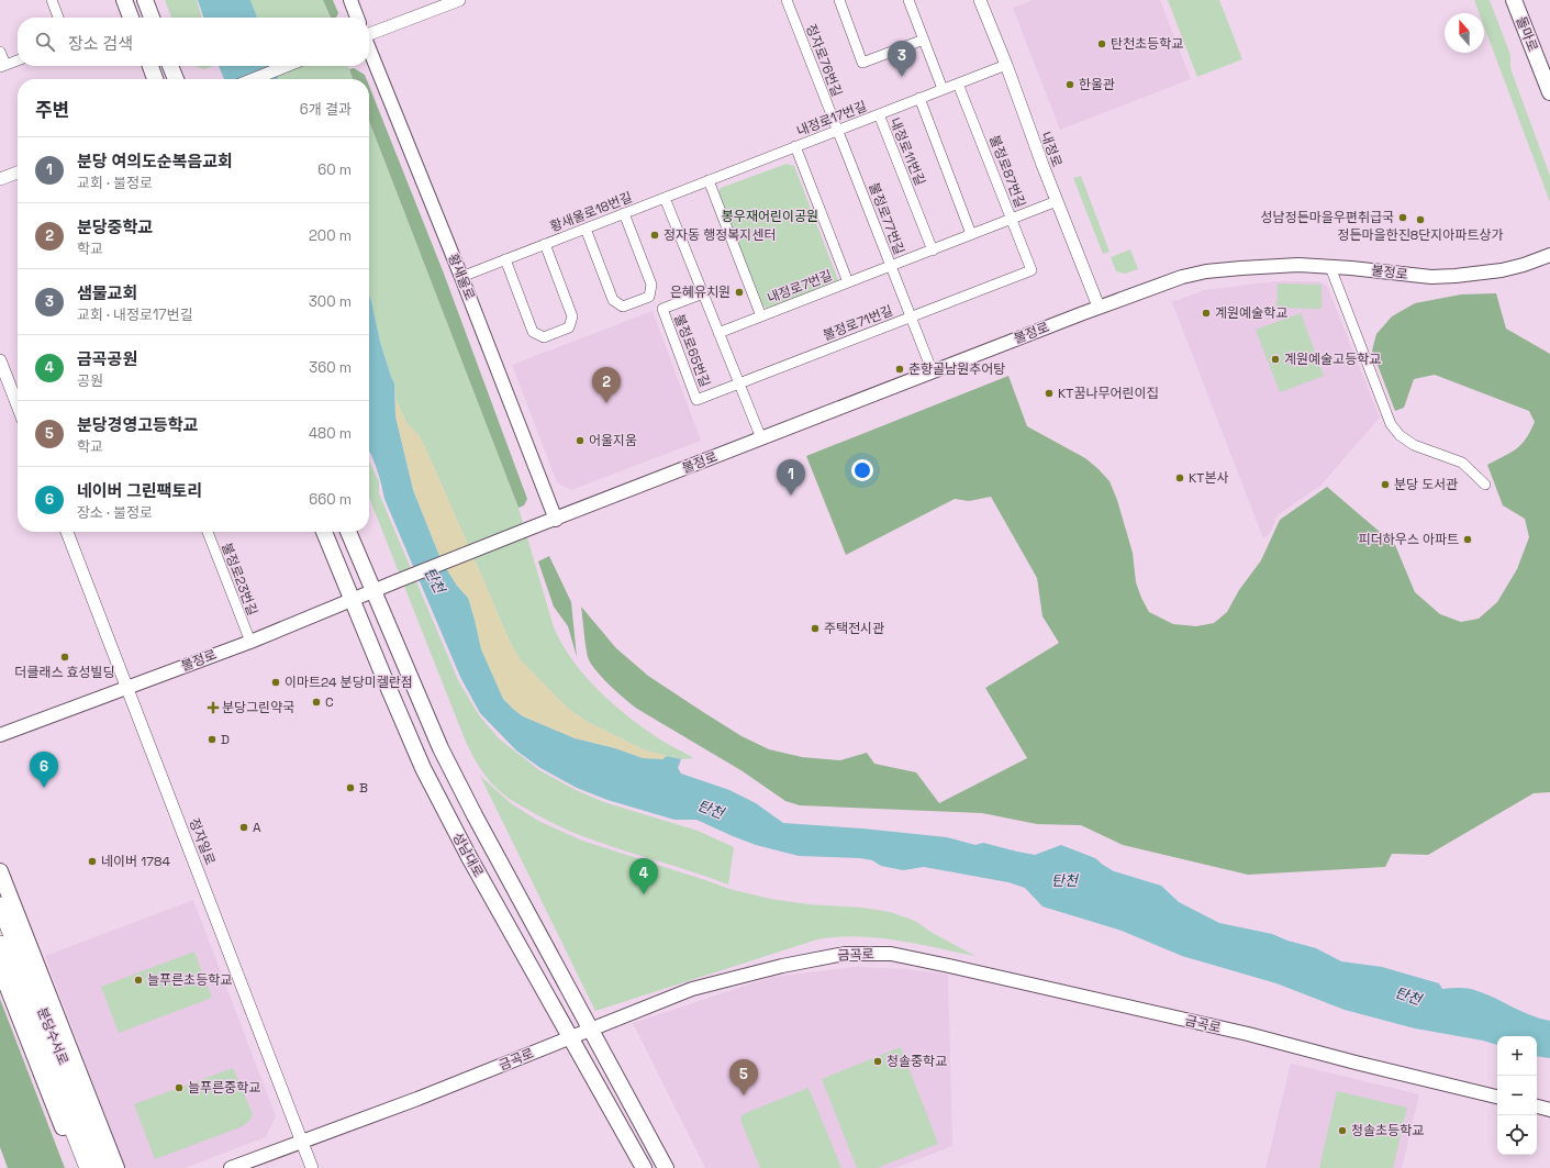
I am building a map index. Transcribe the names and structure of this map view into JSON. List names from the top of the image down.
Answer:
{
  "streets": {
    "highway": ["분당수서로"],
    "main road": [
      "돌마로",
      "불정로",
      "황새울로",
      "성남대로",
      "금곡로"
    ],
    "street": [
      "정자로76번길",
      "내정로17번길",
      "내정로",
      "내정로11번길",
      "불정로87번길",
      "황새울로18번길",
      "불정로77번길",
      "내정로7번길",
      "불정로71번길",
      "불정로65번길",
      "불정로23번길",
      "정자일로"
    ]
  },
  "crossings": [
    ["정자로76번길", "내정로17번길"],
    ["정자로76번길", "불정로77번길"],
    ["내정로17번길", "내정로"],
    ["내정로17번길", "내정로11번길"],
    ["내정로17번길", "불정로87번길"],
    ["내정로17번길", "황새울로18번길"],
    ["내정로17번길", "불정로77번길"],
    ["내정로17번길", "내정로7번길"],
    ["내정로", "불정로"],
    ["내정로", "내정로7번길"],
    ["내정로11번길", "내정로7번길"],
    ["불정로87번길", "불정로77번길"],
    ["불정로87번길", "내정로7번길"],
    ["불정로87번길", "불정로71번길"],
    ["황새울로18번길", "황새울로"],
    ["황새울로18번길", "내정로7번길"],
    ["불정로77번길", "불정로"],
    ["불정로77번길", "내정로7번길"],
    ["불정로77번길", "불정로71번길"],
    ["불정로", "황새울로"],
    ["불정로", "불정로23번길"],
    ["불정로", "정자일로"],
    ["불정로", "성남대로"],
    ["불정로71번길", "불정로65번길"],
    ["정자일로", "금곡로"],
    ["성남대로", "금곡로"]
  ],
  "water": ["탄천"],
  "parks": ["봉우재어린이공원"],
  "places": {
    "other": [
      "탄천초등학교",
      "한울관",
      "성남정든마을우편취급국",
      "정든마을한진8단지아파트상가",
      "정자동 행정복지센터",
      "은혜유치원",
      "계원예술학교",
      "계원예술고등학교",
      "춘향골남원추어탕",
      "KT꿈나무어린이집",
      "어울지움",
      "KT본사",
      "분당 도서관",
      "피더하우스 아파트",
      "주택전시관",
      "더클래스 효성빌딩",
      "이마트24 분당미켈란점",
      "C",
      "D",
      "B",
      "A",
      "네이버 1784",
      "늘푸른초등학교",
      "청솔중학교",
      "늘푸른중학교",
      "청솔초등학교"
    ],
    "health": ["분당그린약국"]
  },
  "north": "top",
  "page": {
    "search": "장소 검색",
    "pins": [
      "3",
      "2",
      "1",
      "6",
      "4",
      "5"
    ],
    "heading": ["주변", "6개 결과"],
    "list": [
      {
        "mark": "1",
        "name": "분당 여의도순복음교회",
        "note": "교회 · 불정로",
        "value": "60 m"
      },
      {
        "mark": "2",
        "name": "분당중학교",
        "note": "학교",
        "value": "200 m"
      },
      {
        "mark": "3",
        "name": "샘물교회",
        "note": "교회 · 내정로17번길",
        "value": "300 m"
      },
      {
        "mark": "4",
        "name": "금곡공원",
        "note": "공원",
        "value": "360 m"
      },
      {
        "mark": "5",
        "name": "분당경영고등학교",
        "note": "학교",
        "value": "480 m"
      },
      {
        "mark": "6",
        "name": "네이버 그린팩토리",
        "note": "장소 · 불정로",
        "value": "660 m"
      }
    ],
    "map_buttons": ["+", "−"]
  }
}
